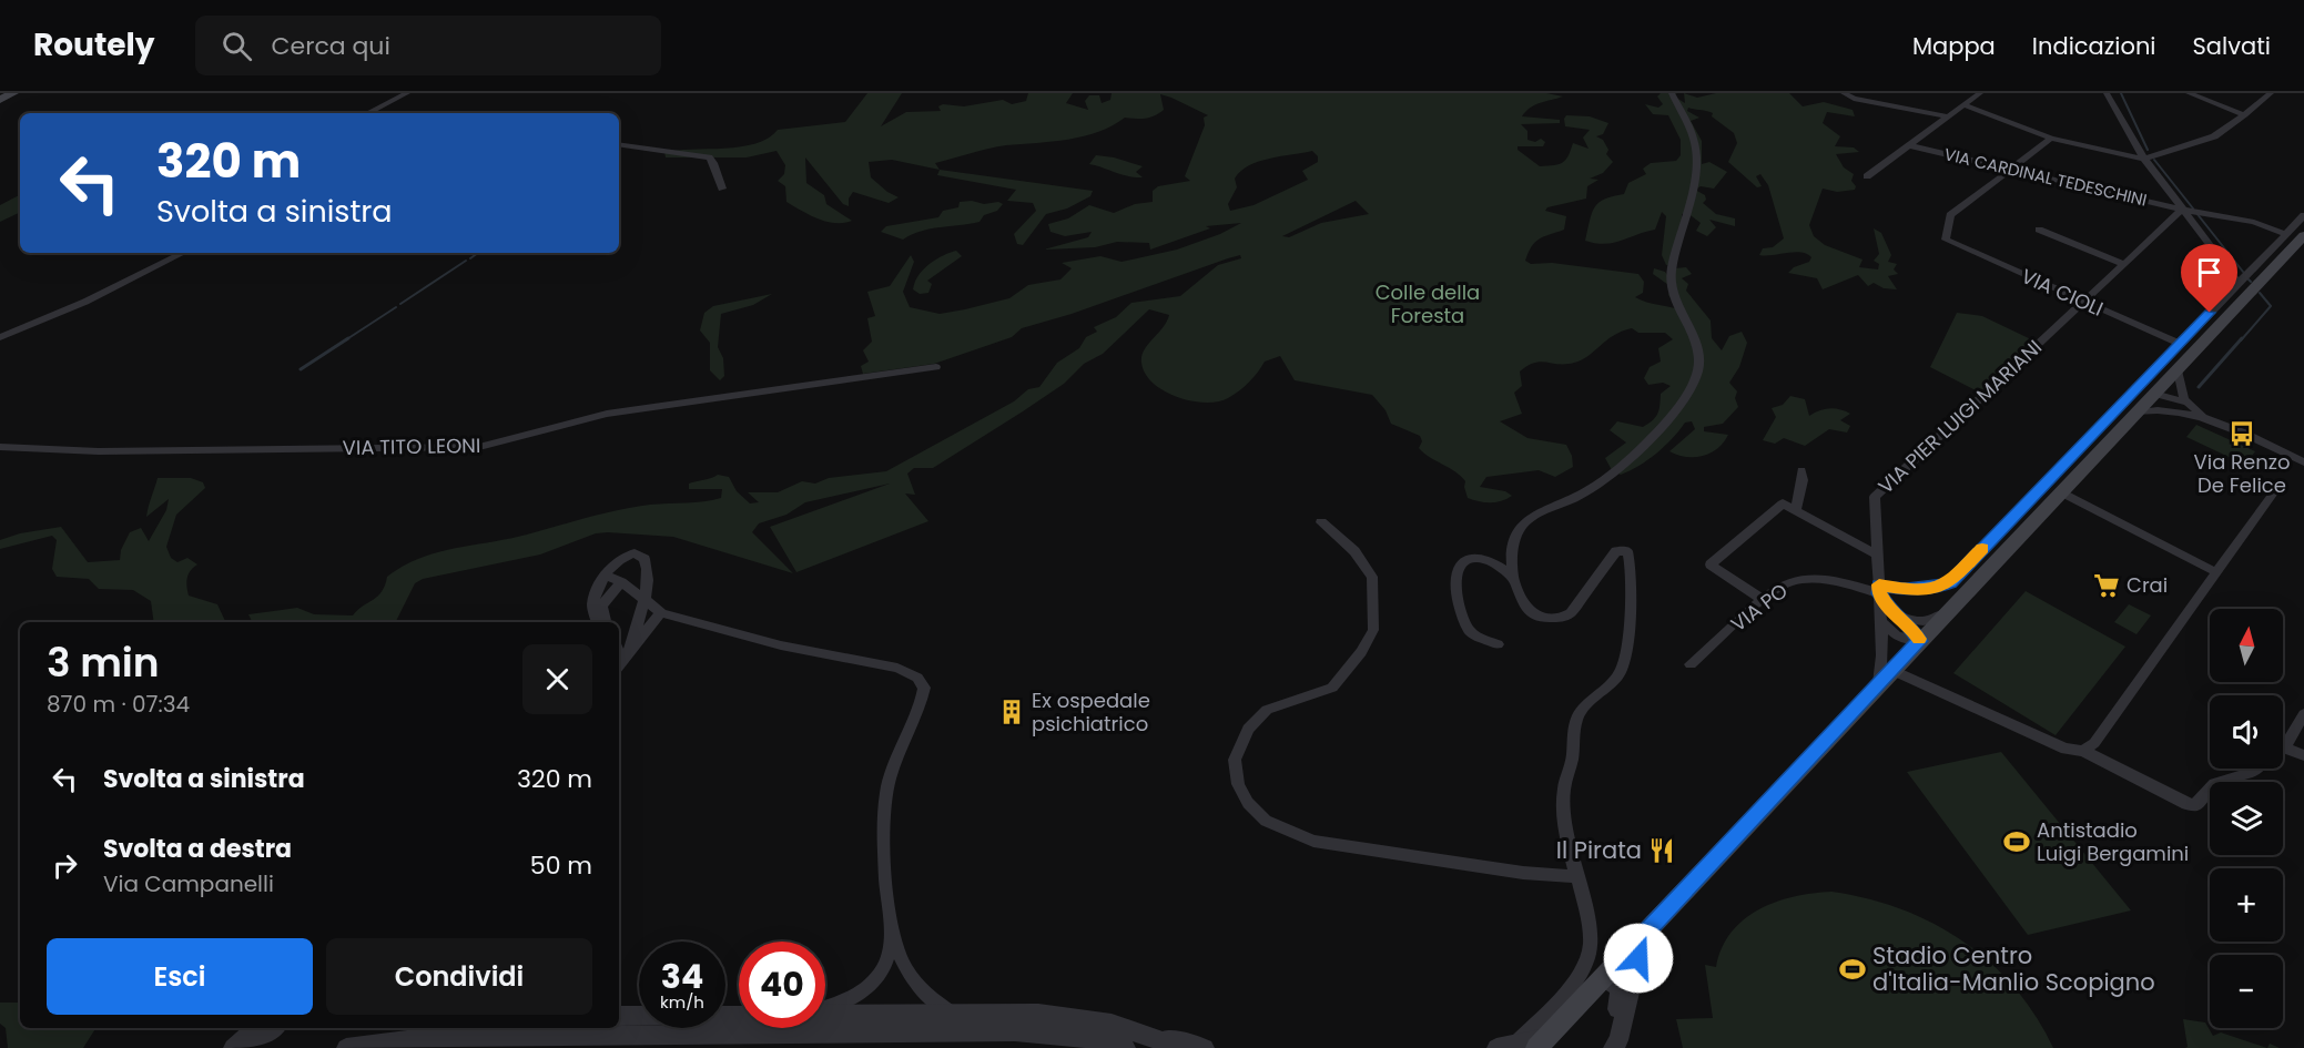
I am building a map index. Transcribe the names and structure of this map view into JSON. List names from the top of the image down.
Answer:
{
  "streets": {
    "street": [
      "VIA CARDINAL TEDESCHINI",
      "VIA CIOLI",
      "VIA PIER LUIGI MARIANI",
      "VIA TITO LEONI",
      "VIA PO"
    ]
  },
  "crossings": [
    ["VIA CARDINAL TEDESCHINI", "VIA CIOLI"],
    ["VIA CARDINAL TEDESCHINI", "VIA PIER LUIGI MARIANI"],
    ["VIA CARDINAL TEDESCHINI", "VIA PO"],
    ["VIA CIOLI", "VIA PIER LUIGI MARIANI"],
    ["VIA CIOLI", "VIA PO"],
    ["VIA PIER LUIGI MARIANI", "VIA PO"]
  ],
  "parks": ["Colle della Foresta"],
  "places": {
    "bus stop": ["Via Renzo De Felice"],
    "supermarket": ["Crai"],
    "building": ["Ex ospedale psichiatrico"],
    "sports": ["Antistadio Luigi Bergamini", "Stadio Centro d'Italia-Manlio Scopigno"],
    "restaurant": ["Il Pirata"]
  },
  "north": "top",
  "page": {
    "header": "Routely",
    "search": "Cerca qui",
    "nav": ["Mappa", "Indicazioni", "Salvati"],
    "turn": ["320 m", "Svolta a sinistra"],
    "map_buttons": ["+", "−"],
    "heading": ["3 min", "870 m · 07:34"],
    "list": [
      {
        "name": "Svolta a sinistra",
        "value": "320 m"
      },
      {
        "name": "Svolta a destra",
        "note": "Via Campanelli",
        "value": "50 m"
      }
    ],
    "buttons": ["Esci", "Condividi"],
    "speed": "34 km/h",
    "limit": "40"
  }
}
